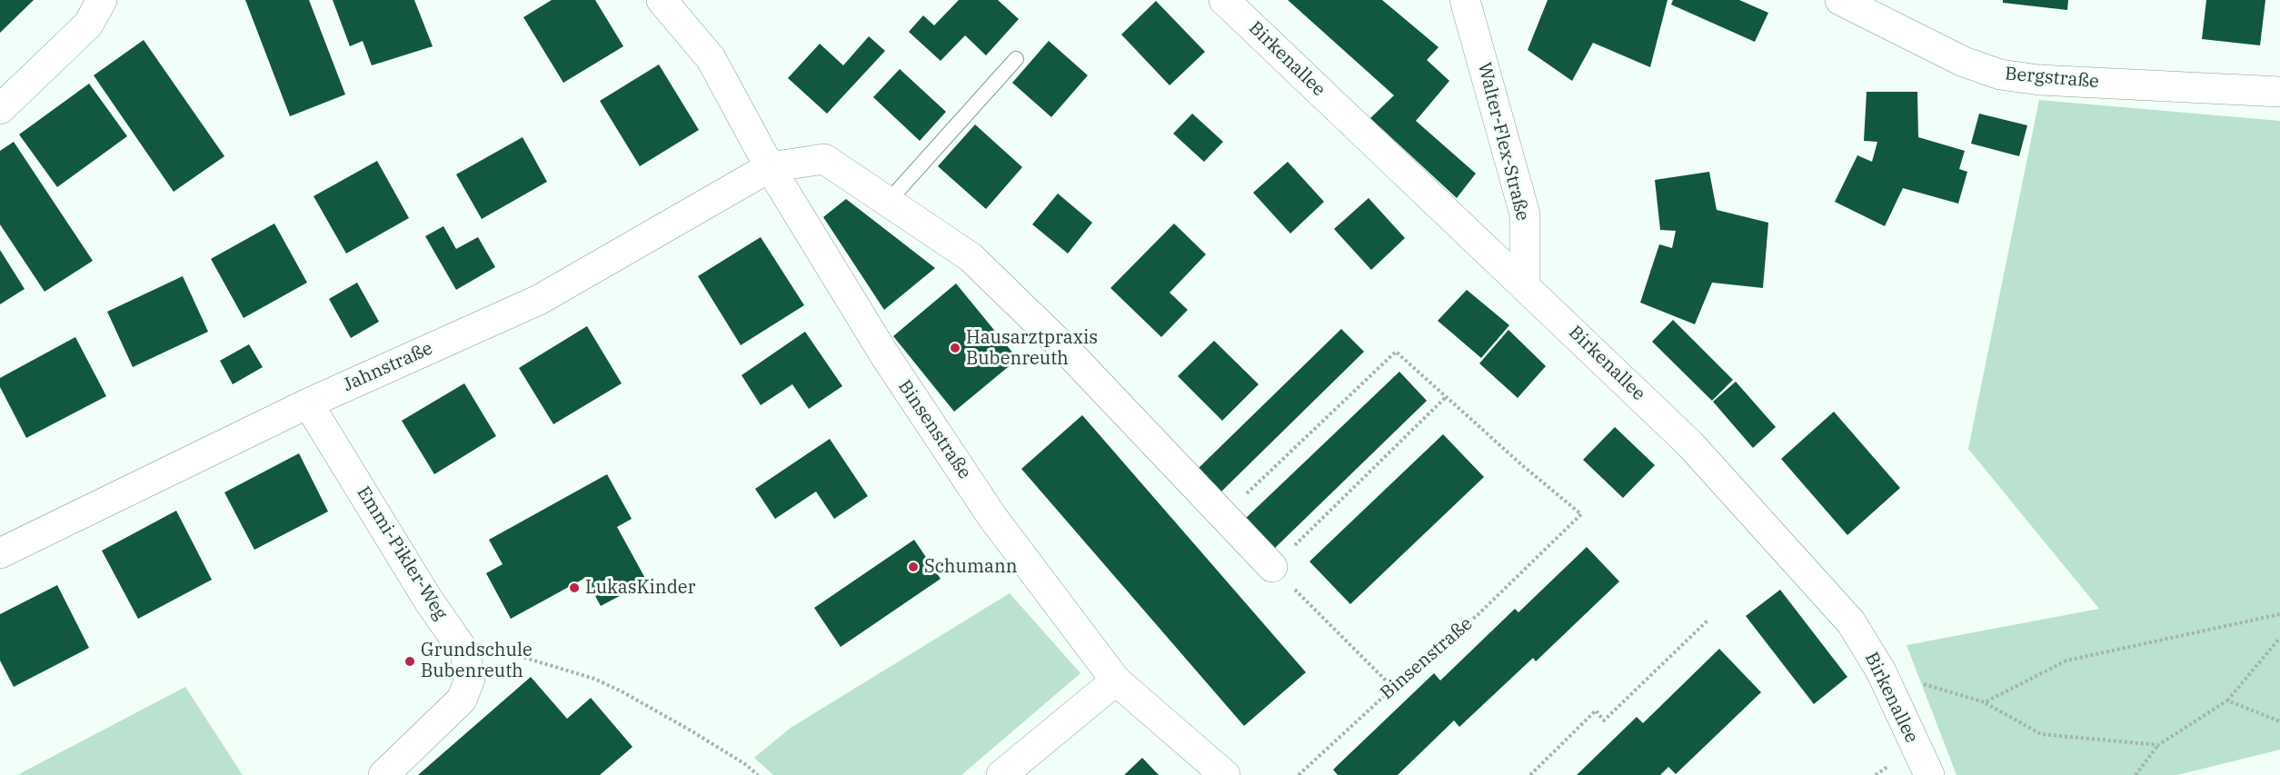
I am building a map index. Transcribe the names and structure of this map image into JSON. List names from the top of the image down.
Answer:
{
  "streets": {
    "street": [
      "Birkenallee",
      "Bergstraße",
      "Walter-Flex-Straße",
      "Jahnstraße",
      "Binsenstraße",
      "Emmi-Pikler-Weg"
    ]
  },
  "crossings": [
    ["Birkenallee", "Walter-Flex-Straße"],
    ["Jahnstraße", "Binsenstraße"],
    ["Jahnstraße", "Emmi-Pikler-Weg"]
  ],
  "places": [
    "Hausarztpraxis Bubenreuth",
    "Schumann",
    "LukasKinder",
    "Grundschule Bubenreuth"
  ]
}
